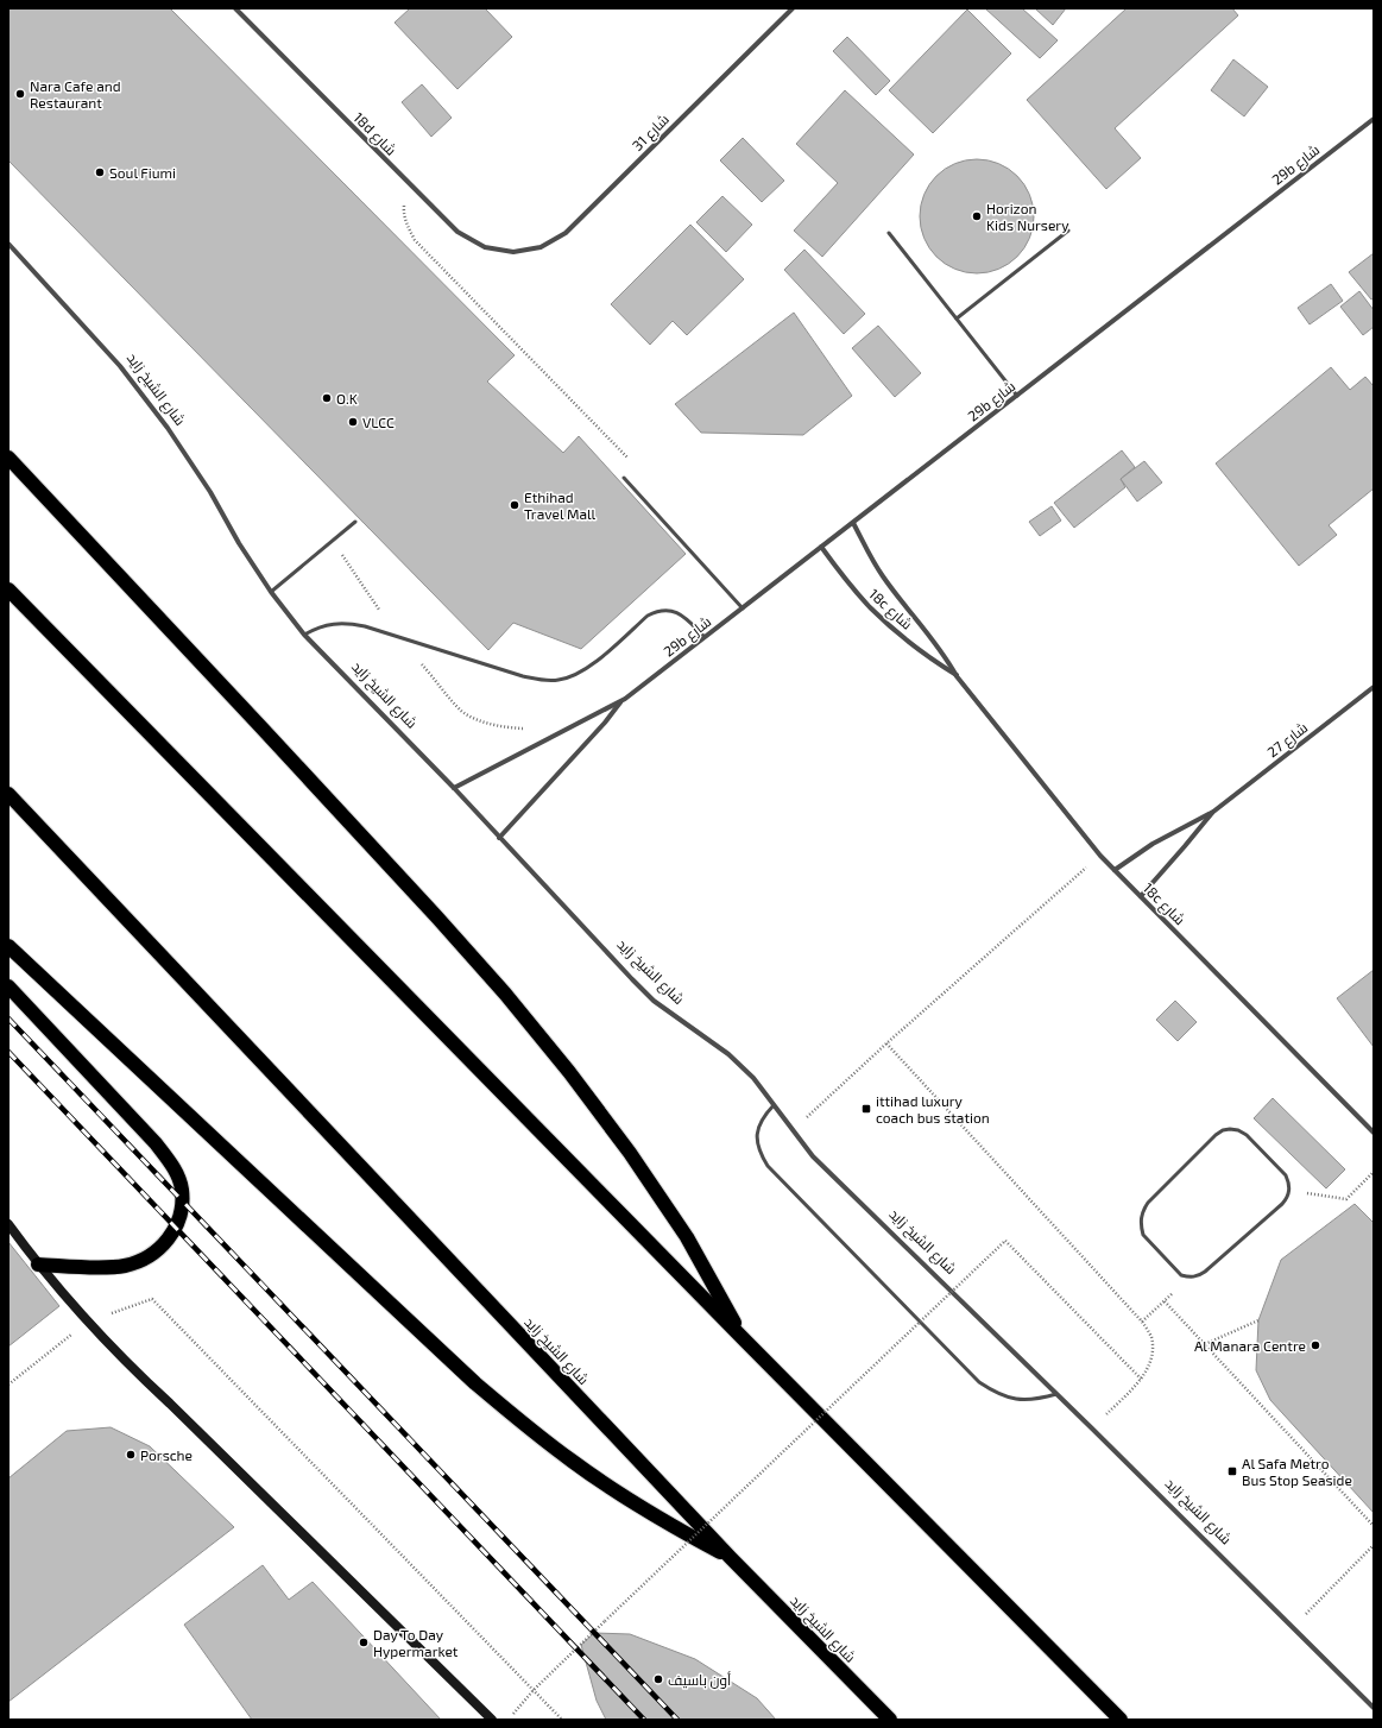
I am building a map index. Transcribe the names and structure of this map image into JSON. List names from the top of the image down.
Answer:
{
  "streets": {
    "highway": ["شارع الشيخ زايد"],
    "street": [
      "شارع 31",
      "18d شارع",
      "29b شارع",
      "18c شارع",
      "شارع 27"
    ]
  },
  "crossings": [
    ["شارع 31", "18d شارع"],
    ["29b شارع", "شارع الشيخ زايد"],
    ["29b شارع", "18c شارع"],
    ["18c شارع", "شارع 27"]
  ],
  "places": {
    "other": [
      "Nara Cafe and Restaurant",
      "Soul Fiumi",
      "Horizon Kids Nursery",
      "O.K",
      "VLCC",
      "Ethihad Travel Mall",
      "Al Manara Centre",
      "Porsche",
      "Day To Day Hypermarket",
      "أون باسيف"
    ],
    "transit": ["ittihad luxury coach bus station", "Al Safa Metro Bus Stop Seaside"]
  }
}
